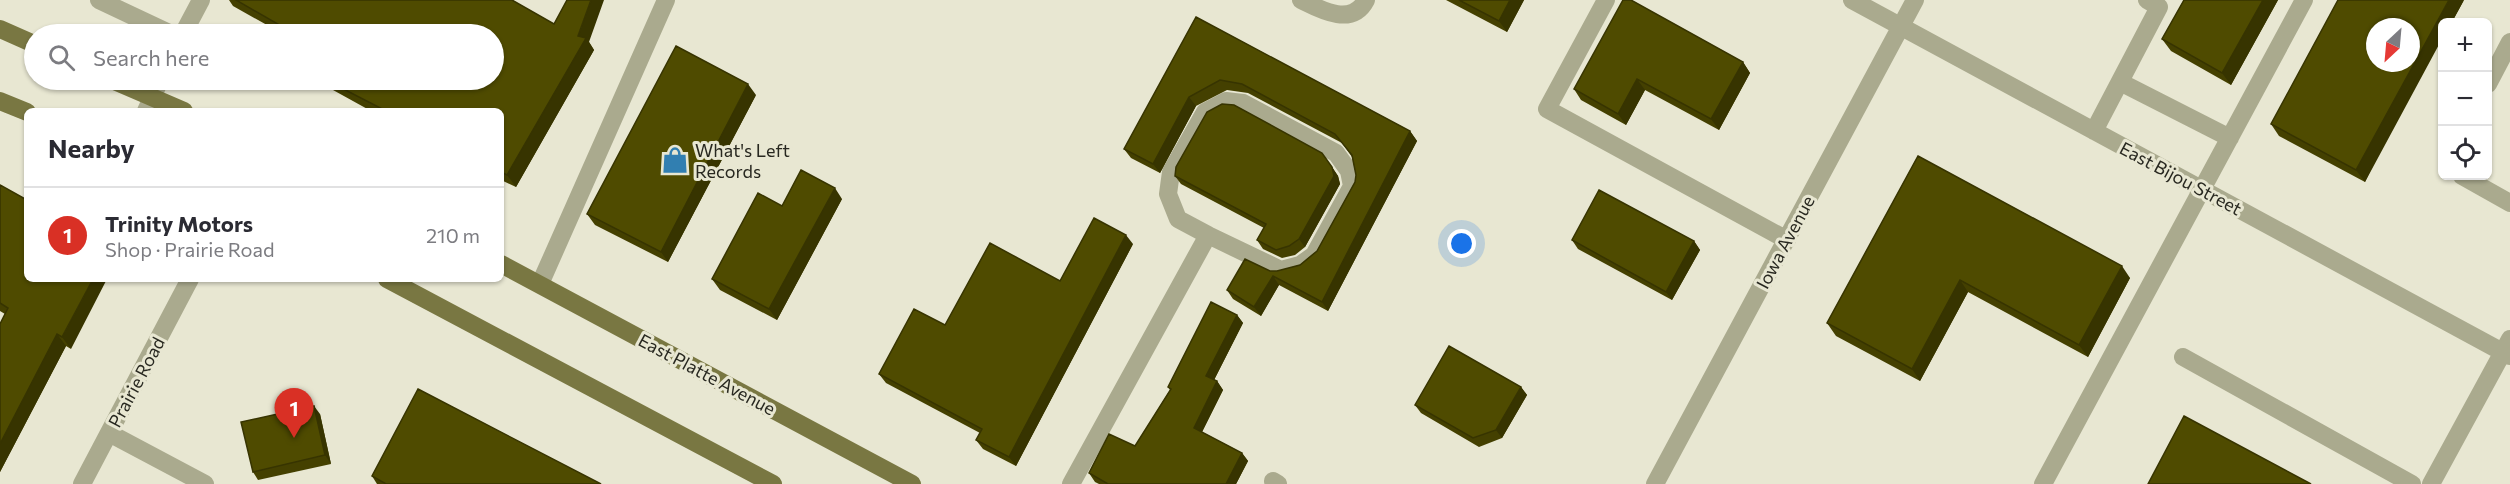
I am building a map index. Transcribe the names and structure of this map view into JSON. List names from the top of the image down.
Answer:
{
  "streets": {
    "main road": ["East Platte Avenue"],
    "street": ["East Bijou Street", "Iowa Avenue", "Prairie Road"]
  },
  "crossings": [
    ["East Bijou Street", "Iowa Avenue"]
  ],
  "places": {
    "shop": ["What's Left Records"]
  },
  "north": "bottom left",
  "page": {
    "map_buttons": ["+", "−"],
    "search": "Search here",
    "heading": "Nearby",
    "list": [
      {
        "mark": "1",
        "name": "Trinity Motors",
        "note": "Shop · Prairie Road",
        "value": "210 m"
      }
    ],
    "pins": "1"
  }
}
